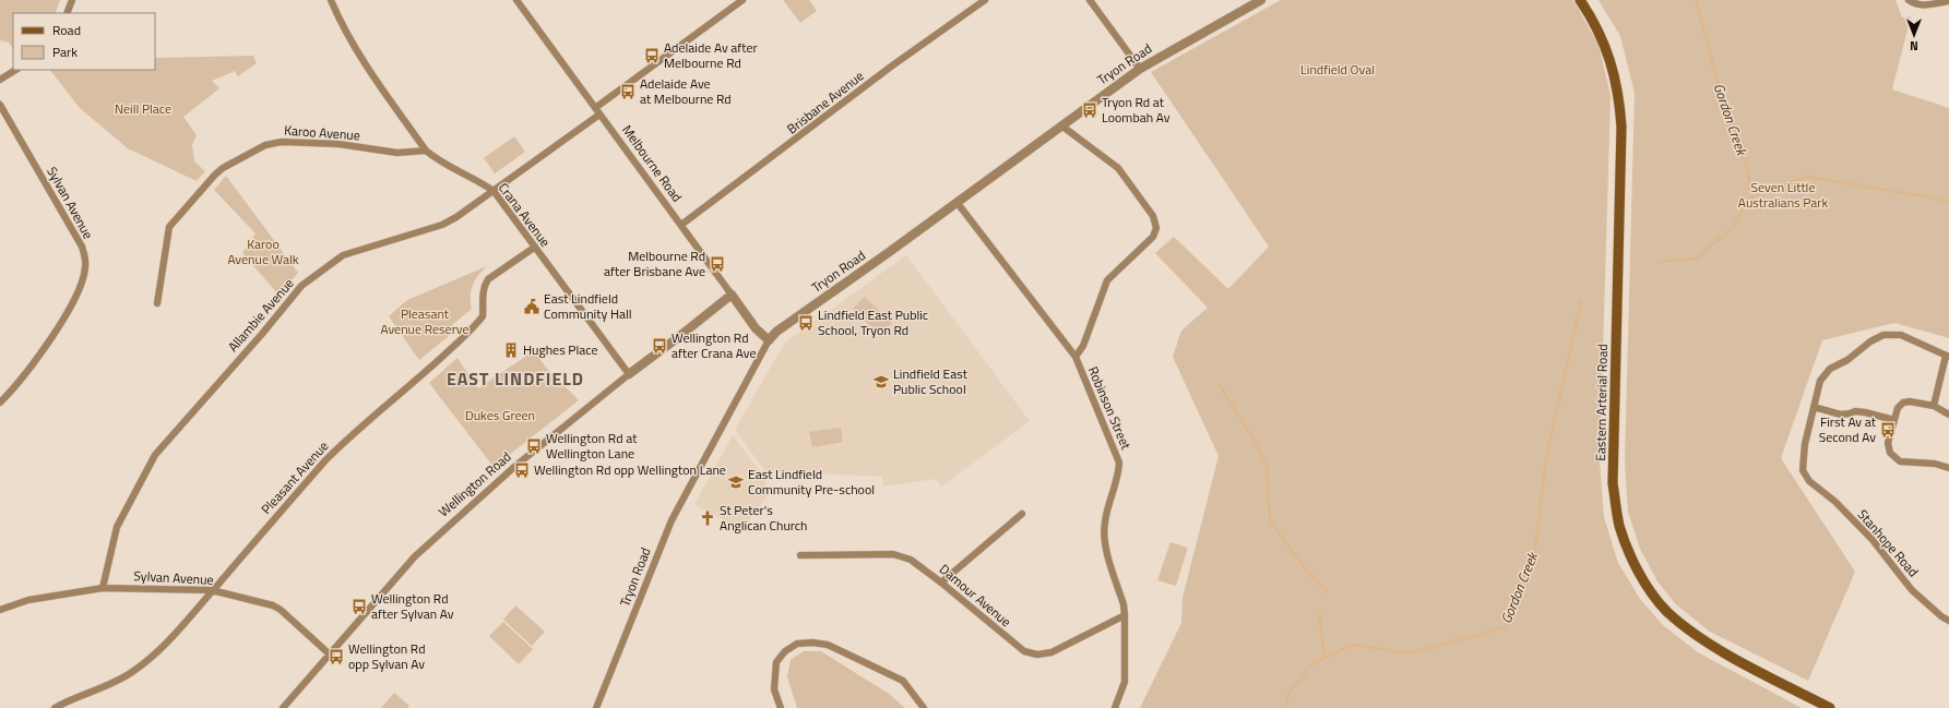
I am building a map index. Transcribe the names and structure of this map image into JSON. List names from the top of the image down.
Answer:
{
  "streets": {
    "main road": ["Eastern Arterial Road"],
    "street": [
      "Tryon Road",
      "Brisbane Avenue",
      "Karoo Avenue",
      "Melbourne Road",
      "Sylvan Avenue",
      "Crana Avenue",
      "Allambie Avenue",
      "Robinson Street",
      "Pleasant Avenue",
      "Wellington Road",
      "Stanhope Road",
      "Damour Avenue"
    ]
  },
  "crossings": [
    ["Tryon Road", "Melbourne Road"],
    ["Tryon Road", "Robinson Street"],
    ["Brisbane Avenue", "Melbourne Road"],
    ["Karoo Avenue", "Crana Avenue"],
    ["Melbourne Road", "Allambie Avenue"],
    ["Melbourne Road", "Wellington Road"],
    ["Sylvan Avenue", "Allambie Avenue"],
    ["Sylvan Avenue", "Pleasant Avenue"],
    ["Sylvan Avenue", "Wellington Road"],
    ["Crana Avenue", "Allambie Avenue"],
    ["Crana Avenue", "Pleasant Avenue"],
    ["Crana Avenue", "Wellington Road"],
    ["Robinson Street", "Damour Avenue"]
  ],
  "districts": ["EAST LINDFIELD"],
  "water": ["Gordon Creek"],
  "parks": [
    "Lindfield Oval",
    "Neill Place",
    "Seven Little Australians Park",
    "Karoo Avenue Walk",
    "Pleasant Avenue Reserve",
    "Dukes Green"
  ],
  "places": {
    "bus stop": [
      "Adelaide Av after Melbourne Rd",
      "Adelaide Ave at Melbourne Rd",
      "Tryon Rd at Loombah Av",
      "Melbourne Rd after Brisbane Ave",
      "Lindfield East Public School, Tryon Rd",
      "Wellington Rd after Crana Ave",
      "First Av at Second Av",
      "Wellington Rd at Wellington Lane",
      "Wellington Rd opp Wellington Lane",
      "Wellington Rd after Sylvan Av",
      "Wellington Rd opp Sylvan Av"
    ],
    "public building": ["East Lindfield Community Hall"],
    "building": ["Hughes Place"],
    "school or university": ["Lindfield East Public School", "East Lindfield Community Pre-school"],
    "church": ["St Peter's Anglican Church"]
  },
  "legend": ["Road", "Park"],
  "north": "bottom"
}
